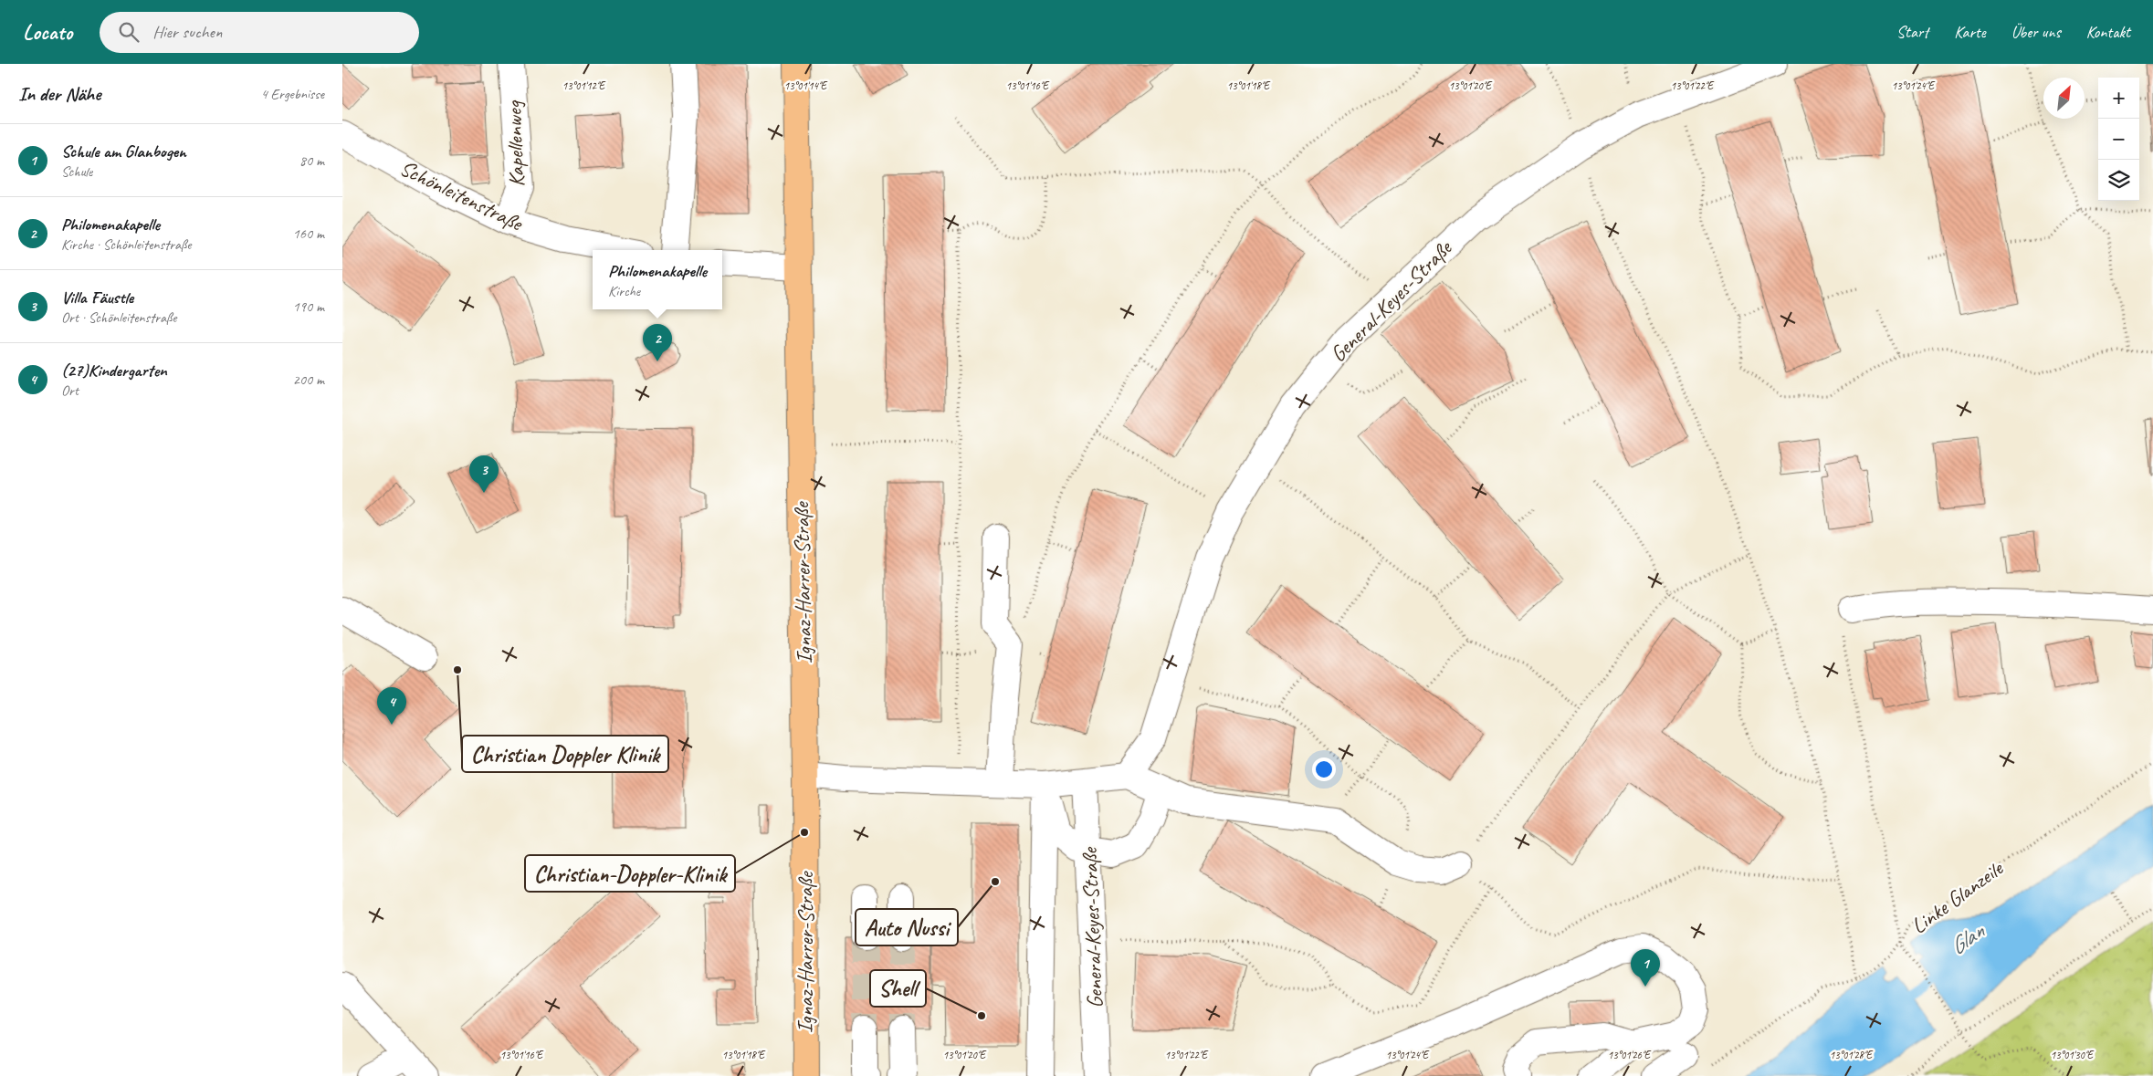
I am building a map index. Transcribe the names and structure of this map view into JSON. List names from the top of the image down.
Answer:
{
  "streets": {
    "main road": ["Ignaz-Harrer-Straße"],
    "street": ["Kapellenweg", "Schönleitenstraße", "General-Keyes-Straße"],
    "path": ["Linke Glanzeile"]
  },
  "crossings": [
    ["Kapellenweg", "Schönleitenstraße"]
  ],
  "water": ["Glan"],
  "places": [
    "Christian Doppler Klinik",
    "Christian-Doppler-Klinik",
    "Auto Nussi",
    "Shell"
  ],
  "north": "top right",
  "page": {
    "header": "Locato",
    "search": "Hier suchen",
    "nav": [
      "Start",
      "Karte",
      "Über uns",
      "Kontakt"
    ],
    "heading": ["In der Nähe", "4 Ergebnisse"],
    "map_buttons": ["+", "−"],
    "list": [
      {
        "mark": "1",
        "name": "Schule am Glanbogen",
        "note": "Schule",
        "value": "80 m"
      },
      {
        "mark": "2",
        "name": "Philomenakapelle",
        "note": "Kirche · Schönleitenstraße",
        "value": "160 m"
      },
      {
        "mark": "3",
        "name": "Villa Fäustle",
        "note": "Ort · Schönleitenstraße",
        "value": "190 m"
      },
      {
        "mark": "4",
        "name": "(27)Kindergarten",
        "note": "Ort",
        "value": "200 m"
      }
    ],
    "popup": ["Philomenakapelle", "Kirche"],
    "pins": [
      "2",
      "3",
      "4",
      "1"
    ]
  },
  "coordinates": [
    "13°01'12\"E",
    "13°01'14\"E",
    "13°01'16\"E",
    "13°01'18\"E",
    "13°01'20\"E",
    "13°01'22\"E",
    "13°01'24\"E",
    "13°01'26\"E",
    "13°01'28\"E",
    "13°01'30\"E"
  ]
}
